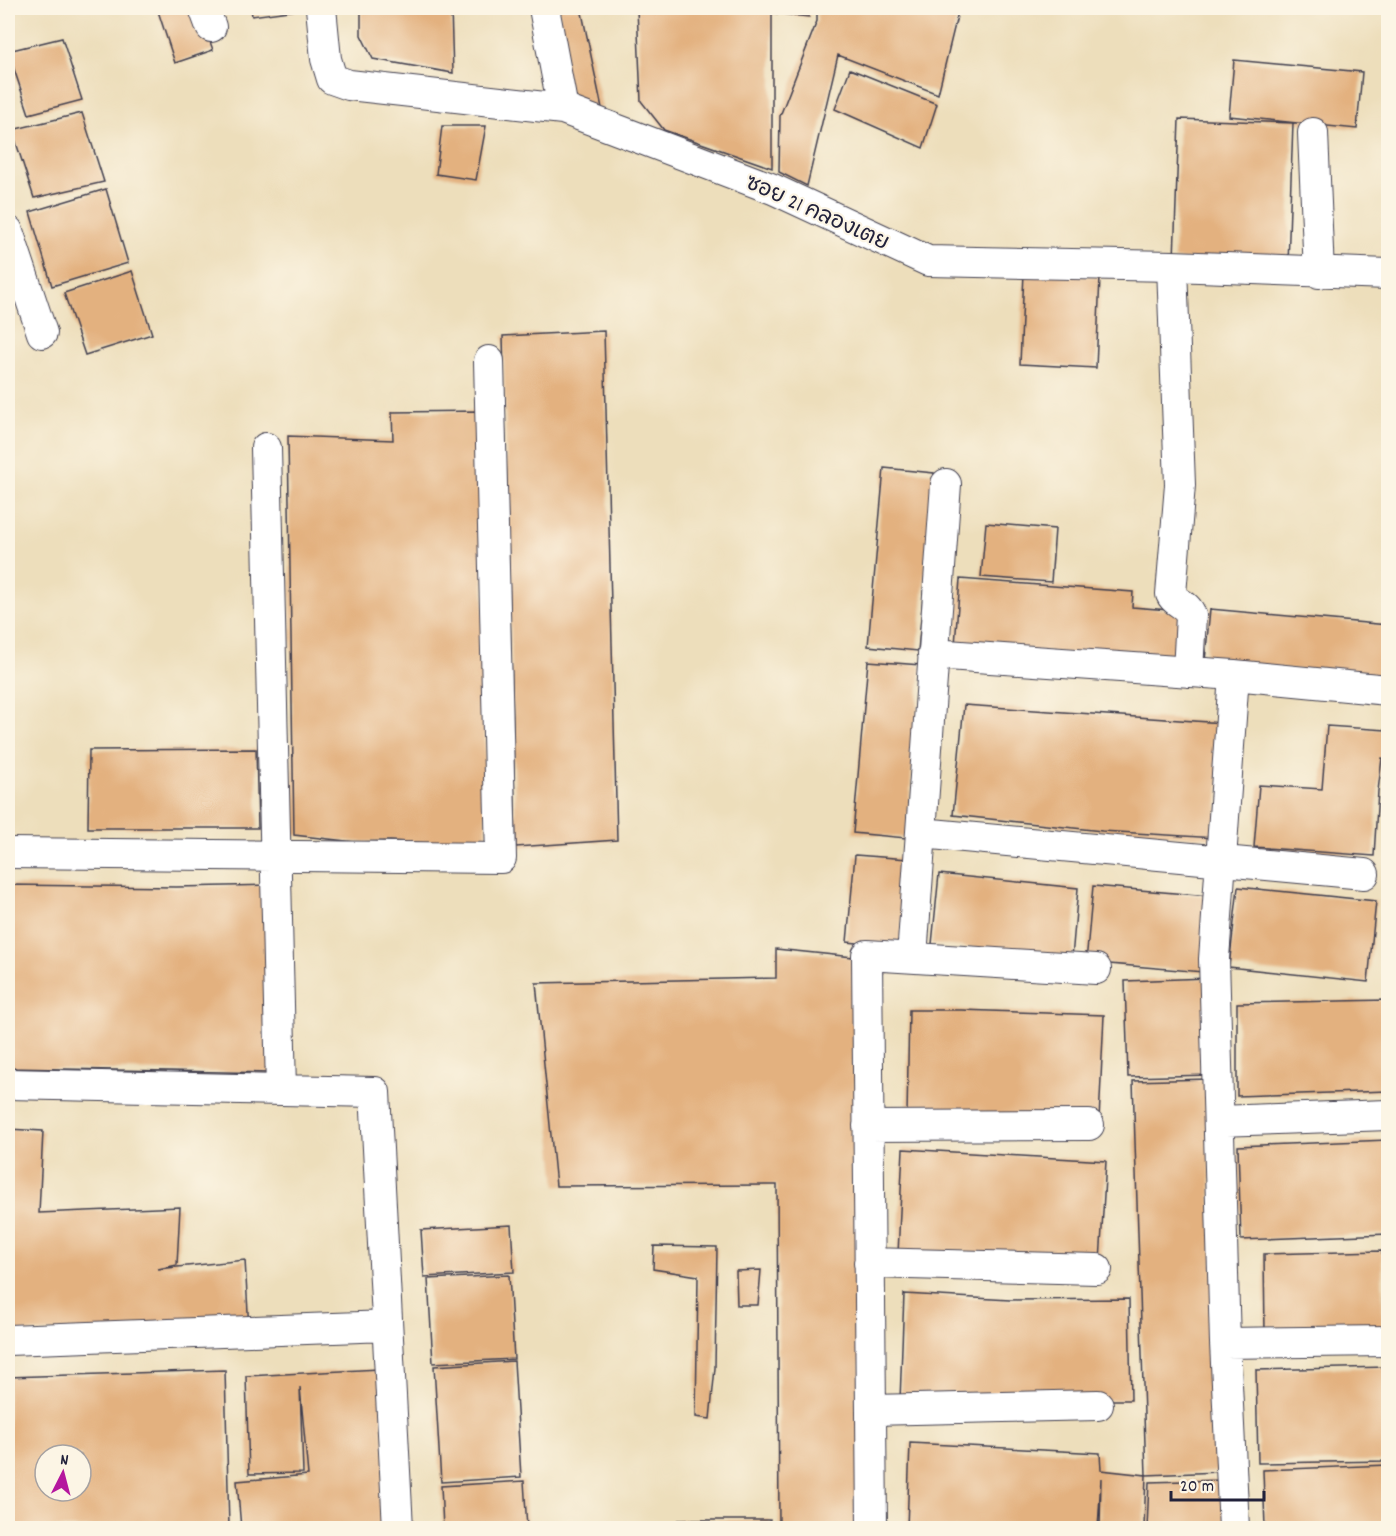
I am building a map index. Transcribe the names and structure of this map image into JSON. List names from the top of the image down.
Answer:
{
  "streets": {
    "street": ["ซอย 21 คลองเตย"]
  },
  "scale_bar": "20 m",
  "north": "top"
}
